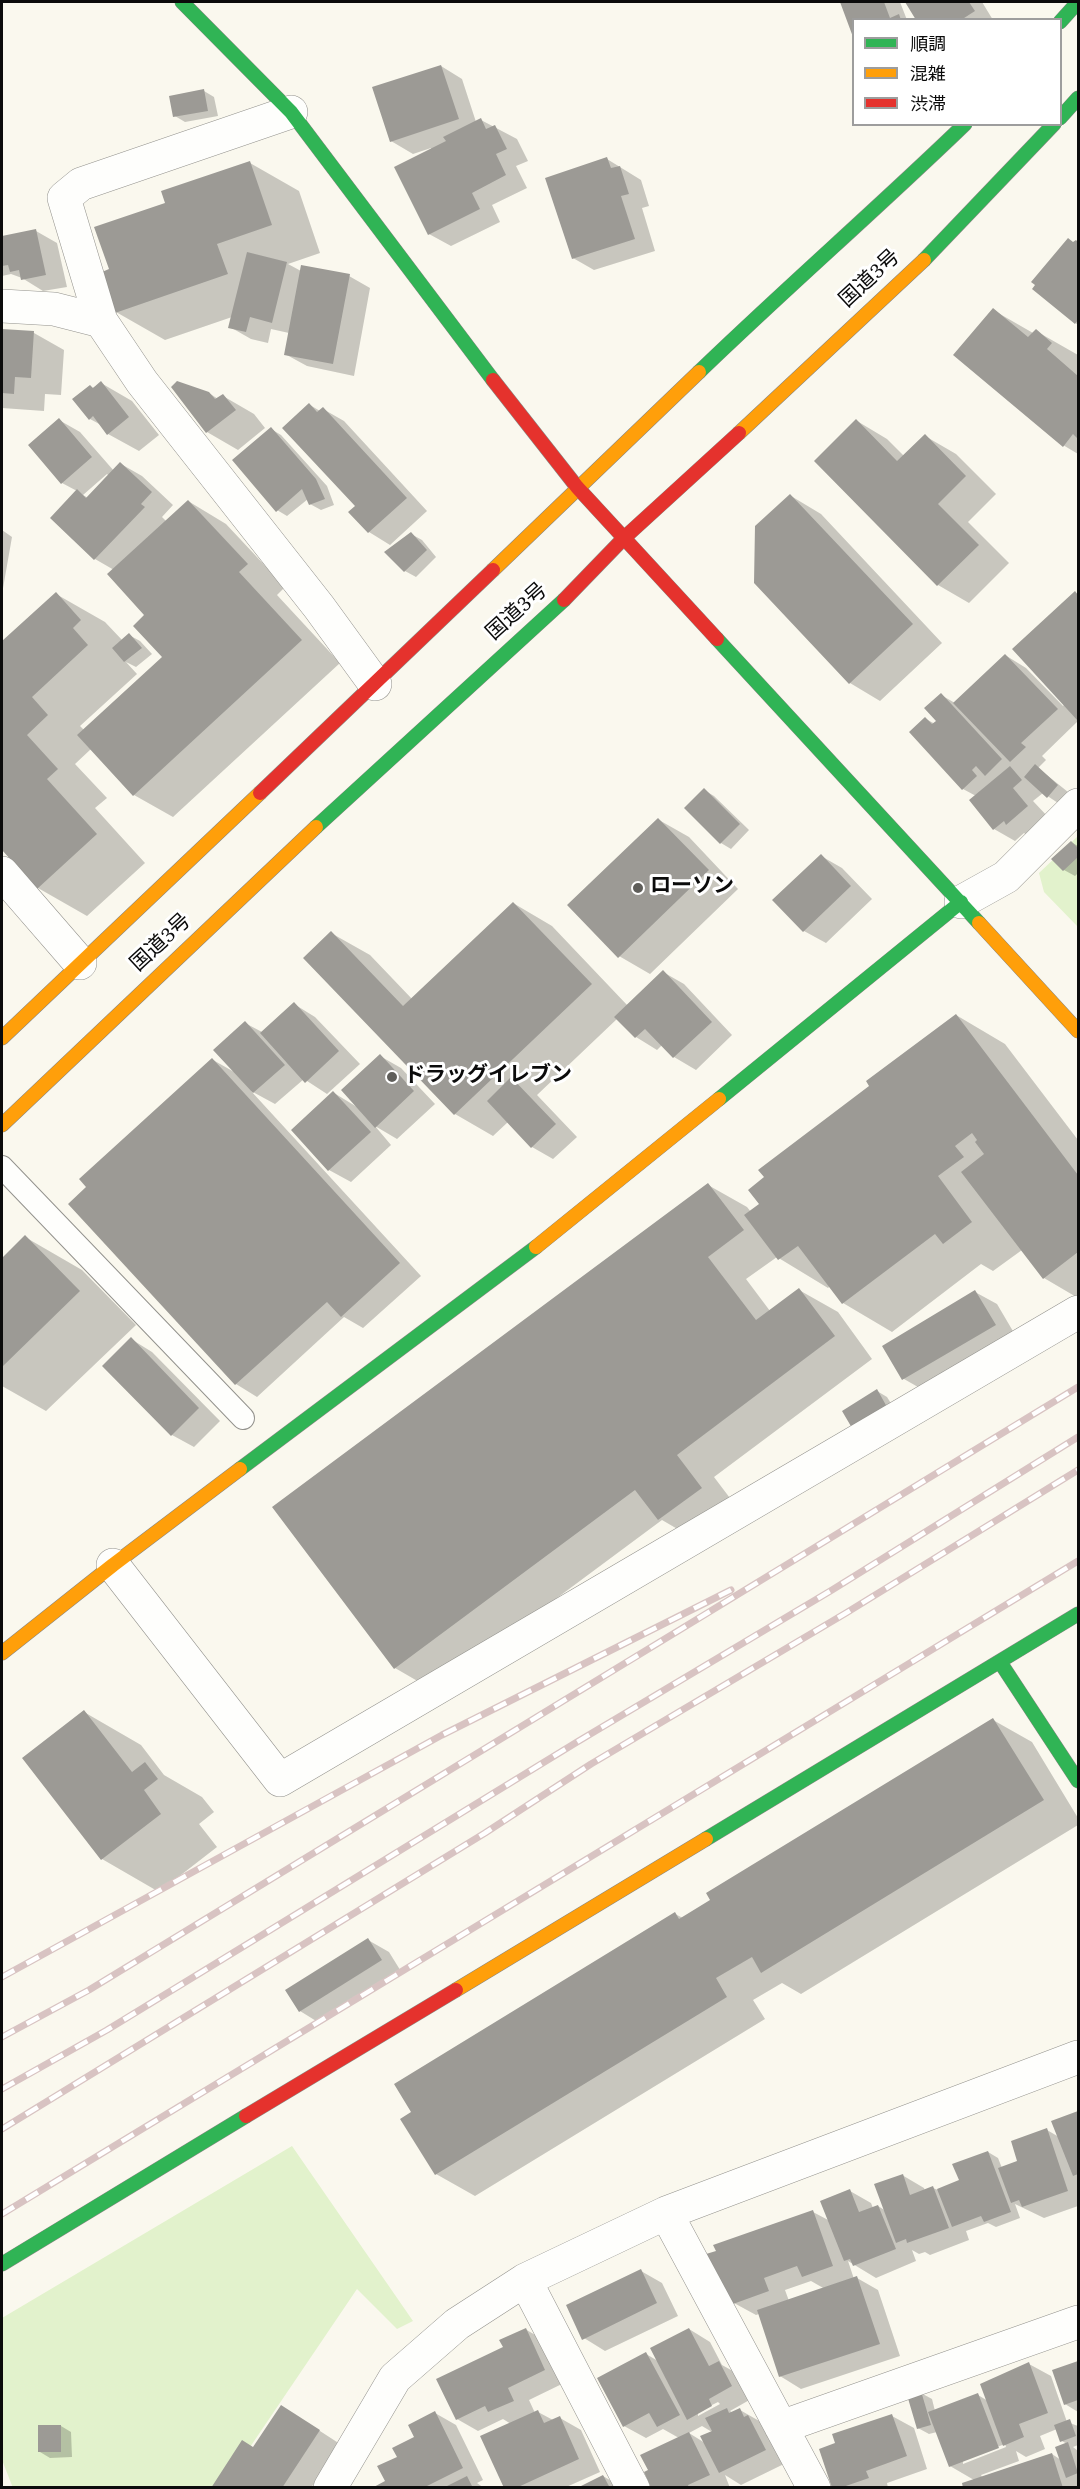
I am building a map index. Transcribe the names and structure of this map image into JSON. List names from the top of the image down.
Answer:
{
  "streets": {
    "main road": ["国道3号"]
  },
  "places": ["ローソン", "ドラッグイレブン"],
  "legend": ["順調", "混雑", "渋滞"]
}
